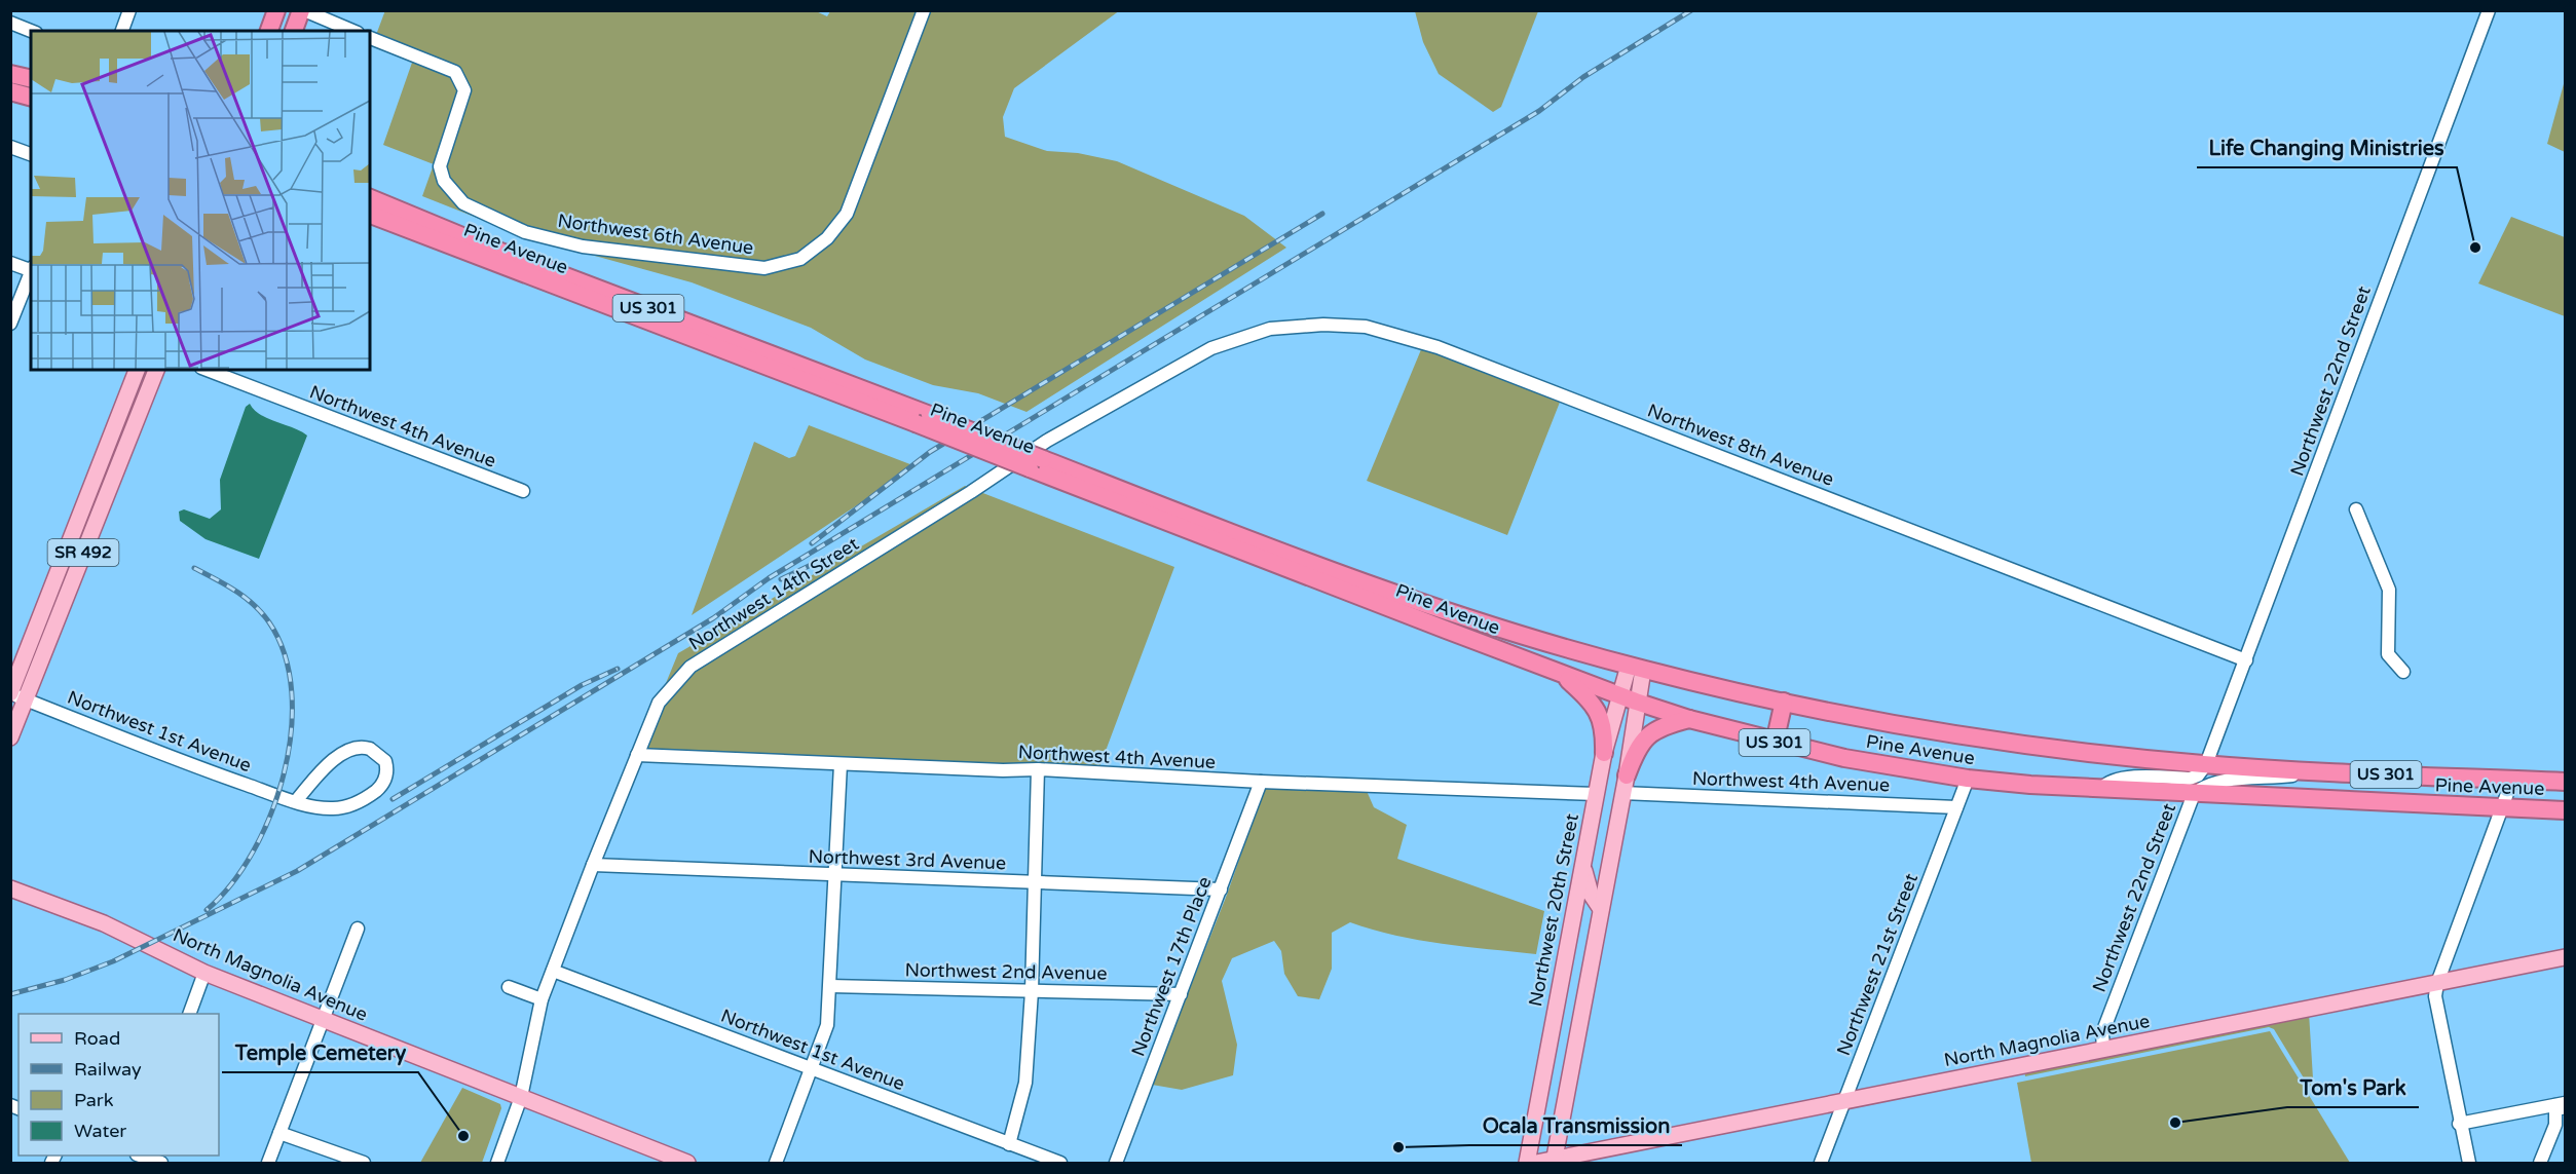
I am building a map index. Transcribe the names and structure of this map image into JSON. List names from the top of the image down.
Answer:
{
  "streets": {
    "highway": ["Pine Avenue", "US 301"],
    "main road": ["SR 492", "Northwest 20th Street", "North Magnolia Avenue"],
    "street": [
      "Northwest 6th Avenue",
      "Northwest 22nd Street",
      "Northwest 4th Avenue",
      "Northwest 8th Avenue",
      "Northwest 14th Street",
      "Northwest 1st Avenue",
      "Northwest 3rd Avenue",
      "Northwest 21st Street",
      "Northwest 17th Place",
      "Northwest 2nd Avenue"
    ]
  },
  "crossings": [
    ["Pine Avenue", "Northwest 22nd Street"],
    ["Pine Avenue", "Northwest 20th Street"],
    ["Pine Avenue", "Northwest 21st Street"],
    ["Northwest 22nd Street", "Northwest 8th Avenue"],
    ["Northwest 22nd Street", "North Magnolia Avenue"],
    ["Northwest 4th Avenue", "Northwest 14th Street"],
    ["Northwest 4th Avenue", "Northwest 20th Street"],
    ["Northwest 4th Avenue", "Northwest 21st Street"],
    ["Northwest 4th Avenue", "Northwest 17th Place"],
    ["Northwest 8th Avenue", "Northwest 14th Street"],
    ["SR 492", "Northwest 1st Avenue"],
    ["Northwest 14th Street", "Northwest 1st Avenue"],
    ["Northwest 14th Street", "Northwest 3rd Avenue"],
    ["Northwest 14th Street", "North Magnolia Avenue"],
    ["Northwest 3rd Avenue", "Northwest 17th Place"],
    ["Northwest 21st Street", "North Magnolia Avenue"],
    ["Northwest 17th Place", "Northwest 2nd Avenue"]
  ],
  "places": [
    "Life Changing Ministries",
    "Tom's Park",
    "Temple Cemetery",
    "Ocala Transmission"
  ],
  "legend": [
    "Road",
    "Railway",
    "Park",
    "Water"
  ]
}
